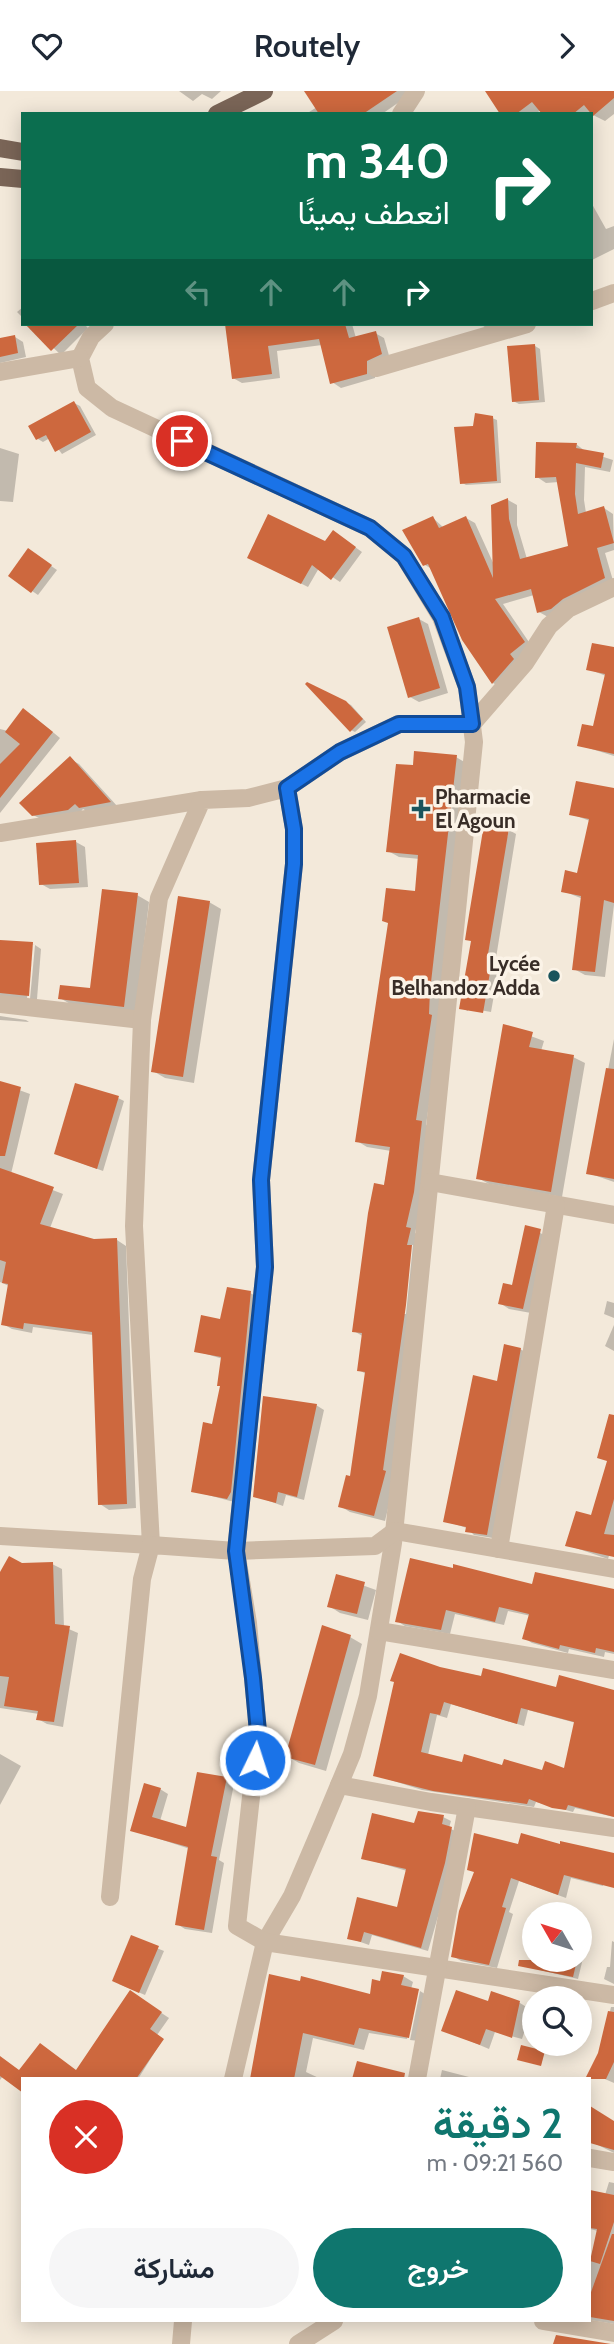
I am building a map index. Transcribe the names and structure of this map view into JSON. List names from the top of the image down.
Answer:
{
  "places": {
    "health": ["Pharmacie El Agoun"],
    "other": ["Lycée Belhandoz Adda"]
  },
  "north": "top left",
  "page": {
    "header": "Routely",
    "turn": ["340 m", "انعطف يمينًا"],
    "heading": ["2 دقيقة", "560 m · 09:21"],
    "buttons": ["خروج", "مشاركة"]
  }
}
